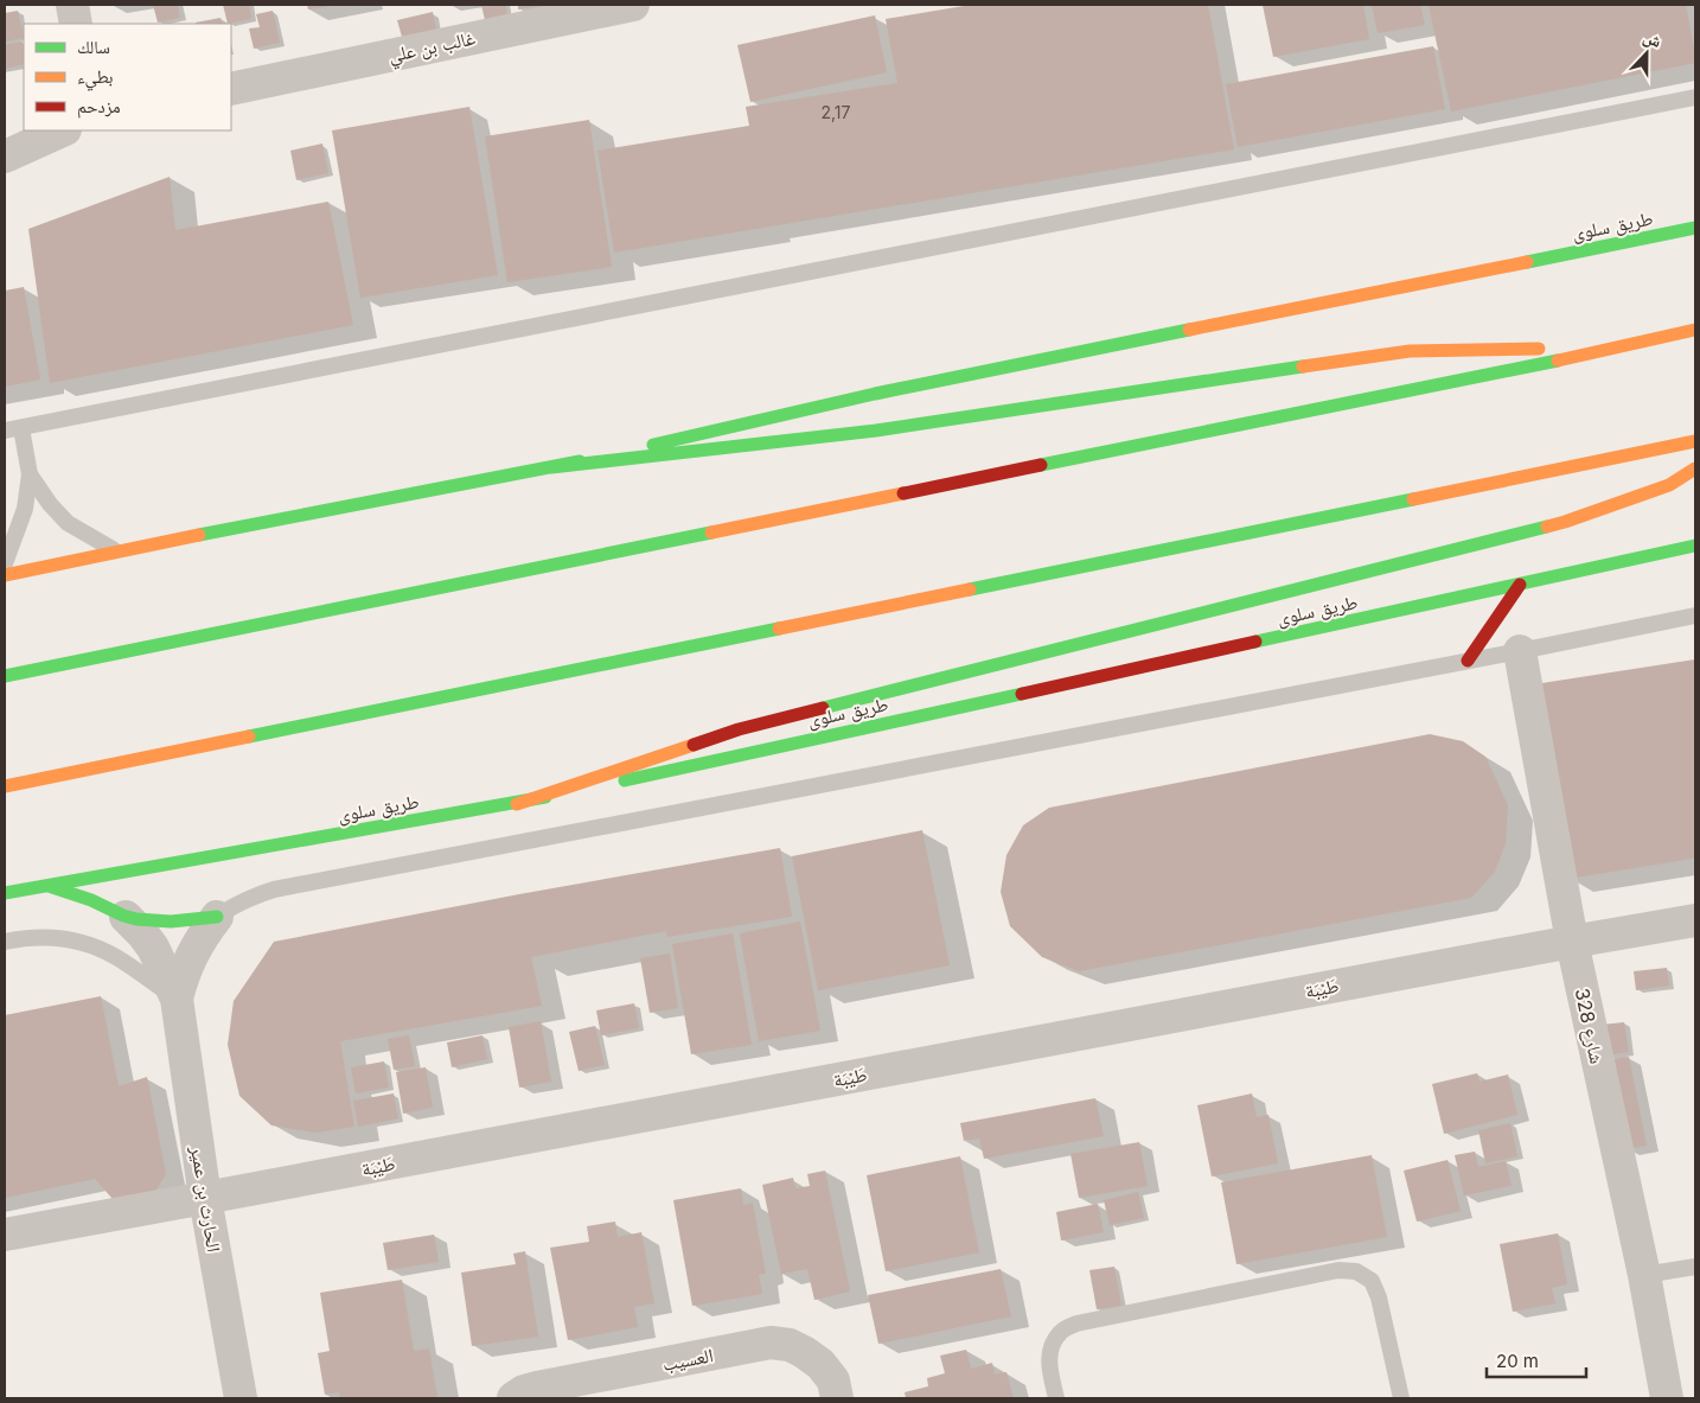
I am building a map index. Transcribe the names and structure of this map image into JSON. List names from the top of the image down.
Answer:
{
  "streets": {
    "main road": ["طريق سلوى"],
    "street": [
      "غالب بن علي",
      "طَيْبَة",
      "شارع 328",
      "الحارث بن عمير",
      "العسيب"
    ]
  },
  "crossings": [
    ["طَيْبَة", "شارع 328"],
    ["طَيْبَة", "الحارث بن عمير"]
  ],
  "house_numbers": ["2,17"],
  "legend": ["سالك", "بطيء", "مزدحم"],
  "scale_bar": "20 m",
  "north": "top"
}
